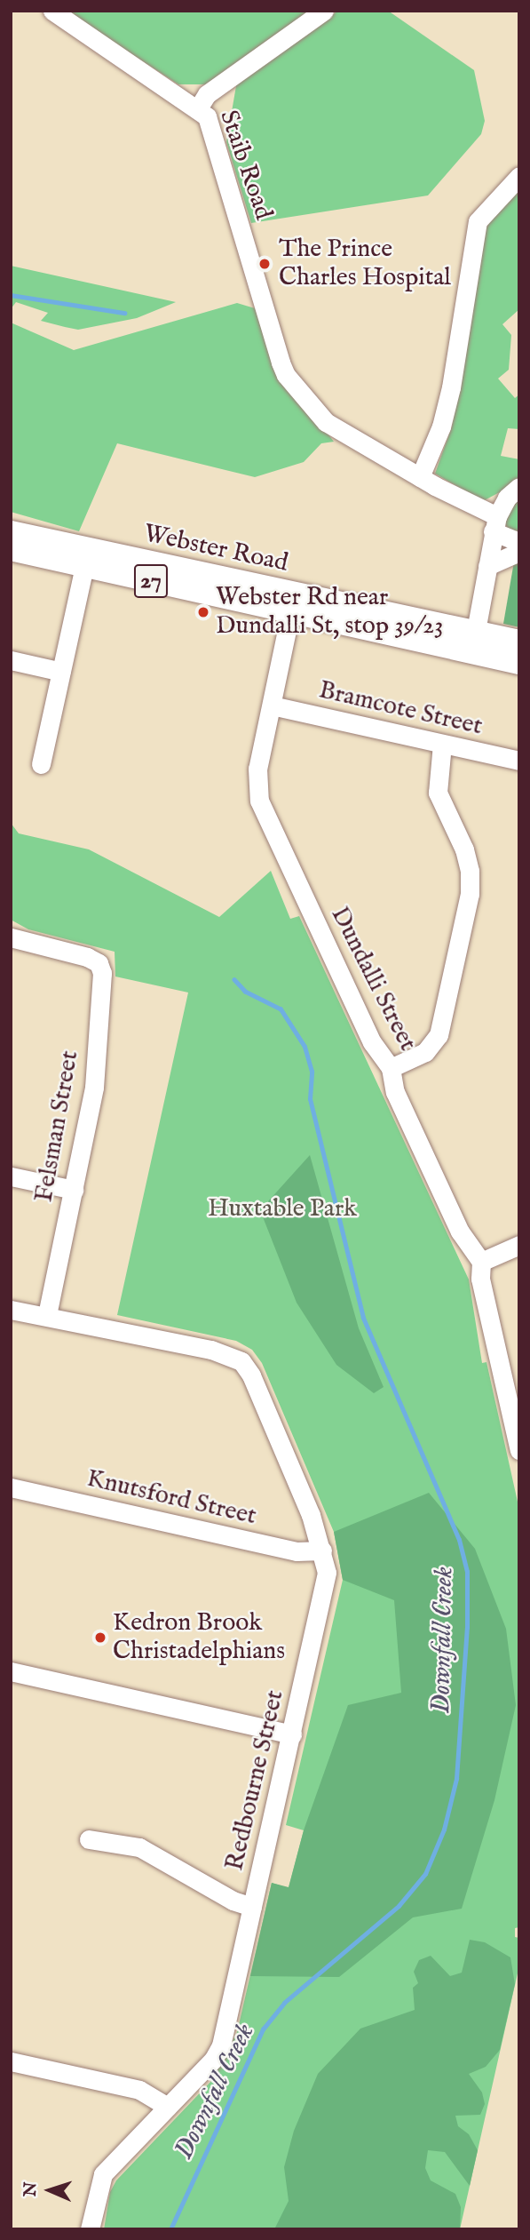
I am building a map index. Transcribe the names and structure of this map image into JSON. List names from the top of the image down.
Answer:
{
  "streets": {
    "main road": ["Webster Road", "27"],
    "street": [
      "Staib Road",
      "Bramcote Street",
      "Dundalli Street",
      "Felsman Street",
      "Knutsford Street",
      "Redbourne Street"
    ]
  },
  "crossings": [
    ["Webster Road", "Dundalli Street"],
    ["Bramcote Street", "Dundalli Street"],
    ["Felsman Street", "Redbourne Street"],
    ["Knutsford Street", "Redbourne Street"]
  ],
  "water": ["Downfall Creek"],
  "parks": ["Huxtable Park"],
  "places": ["The Prince Charles Hospital", "Webster Rd near Dundalli St, stop 39/23", "Kedron Brook Christadelphians"],
  "north": "left"
}
